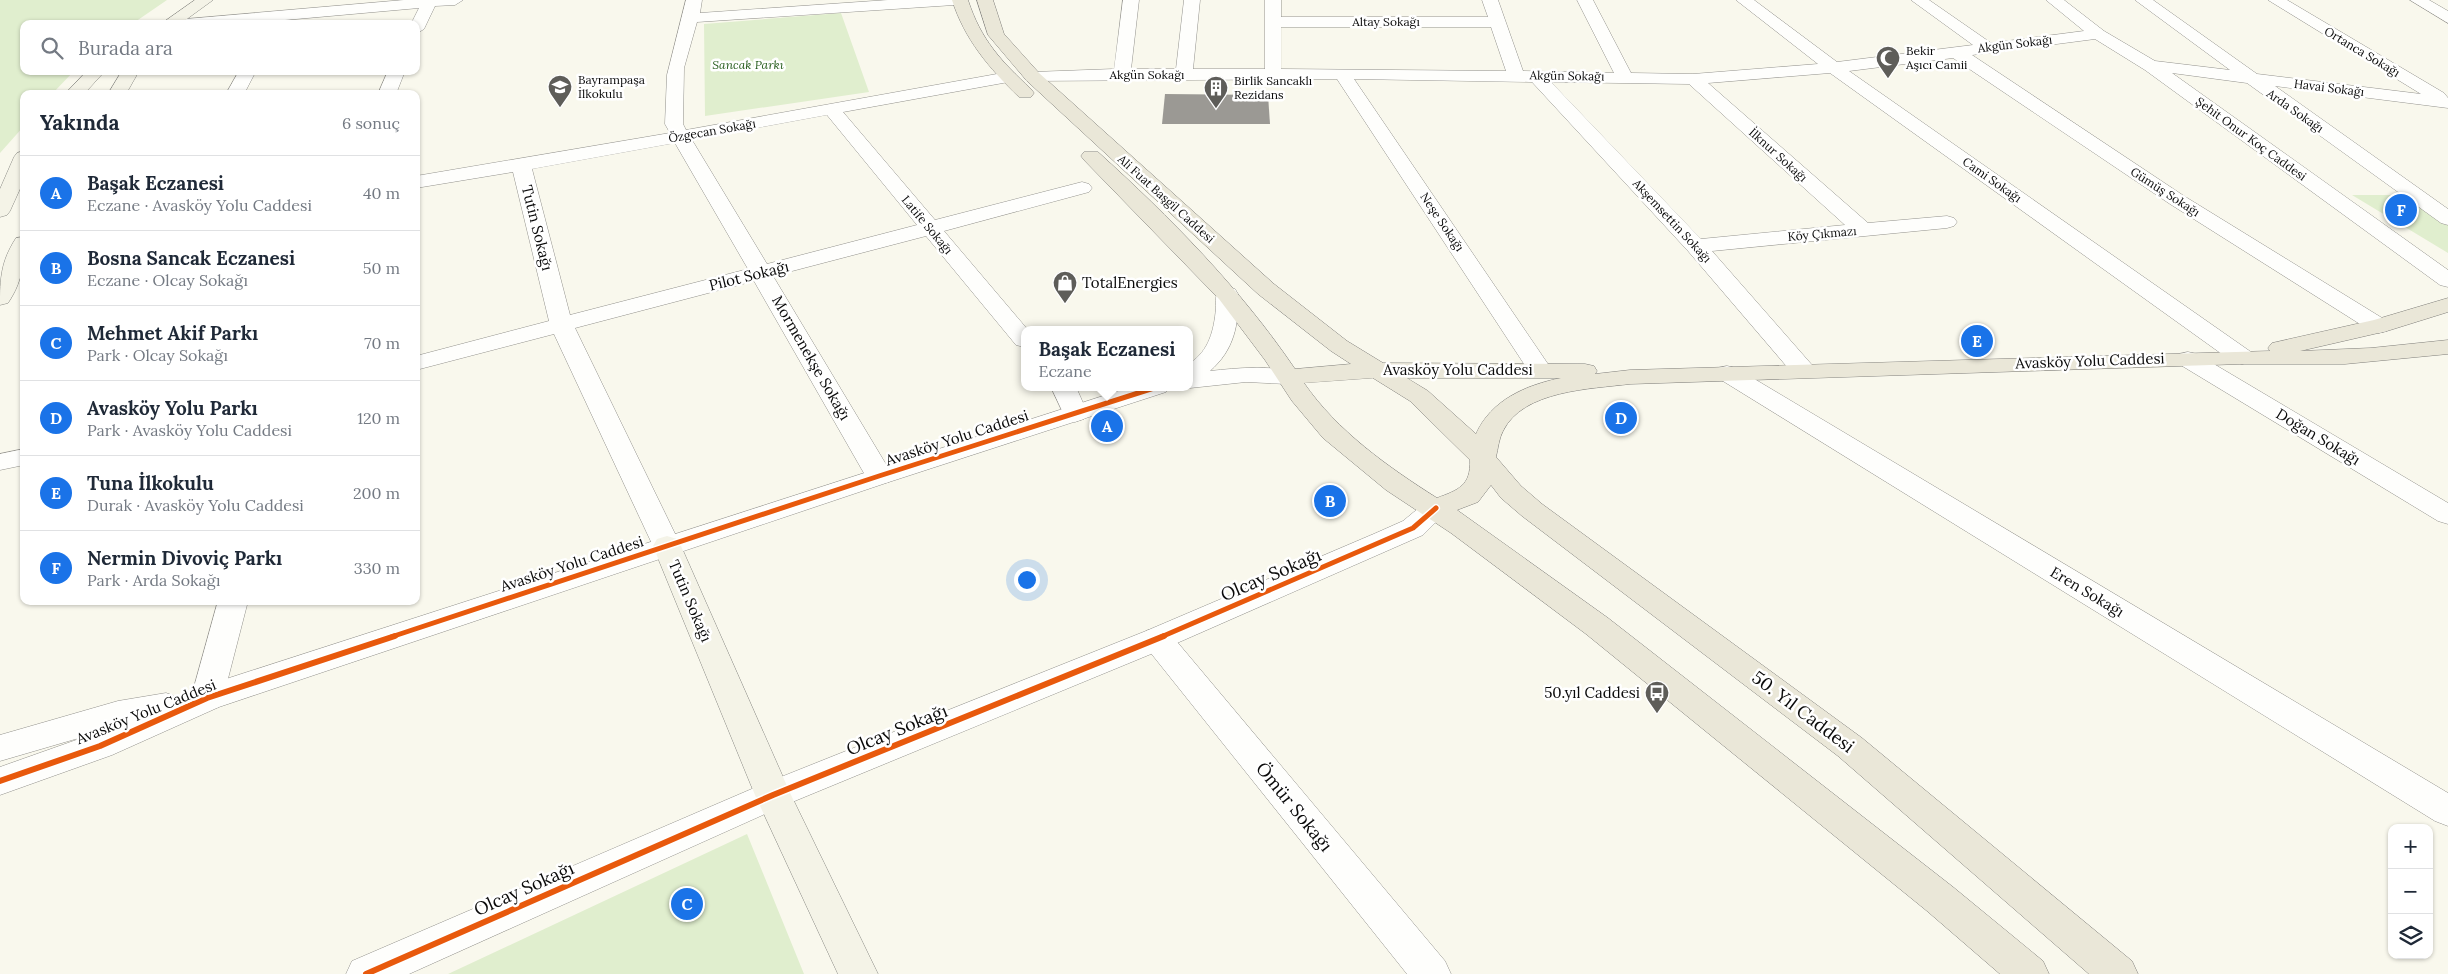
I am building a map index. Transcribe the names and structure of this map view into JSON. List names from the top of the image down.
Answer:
{
  "streets": {
    "main road": [
      "Ali Fuat Başgil Caddesi",
      "Tutin Sokağı",
      "Avasköy Yolu Caddesi",
      "50. Yıl Caddesi"
    ],
    "street": [
      "Altay Sokağı",
      "Akgün Sokağı",
      "Ortanca Sokağı",
      "Havai Sokağı",
      "Arda Sokağı",
      "Özgecan Sokağı",
      "Şehit Onur Koç Caddesi",
      "İlknur Sokağı",
      "Cami Sokağı",
      "Gümüş Sokağı",
      "Akşemsettin Sokağı",
      "Neşe Sokağı",
      "Latife Sokağı",
      "Köy Çıkmazı",
      "Pilot Sokağı",
      "Mormenekşe Sokağı",
      "Doğan Sokağı",
      "Olcay Sokağı",
      "Eren Sokağı",
      "Ömür Sokağı"
    ]
  },
  "crossings": [
    ["Altay Sokağı", "Akşemsettin Sokağı"],
    ["Akgün Sokağı", "Şehit Onur Koç Caddesi"],
    ["Akgün Sokağı", "İlknur Sokağı"],
    ["Akgün Sokağı", "Cami Sokağı"],
    ["Akgün Sokağı", "Gümüş Sokağı"],
    ["Akgün Sokağı", "Ali Fuat Başgil Caddesi"],
    ["Akgün Sokağı", "Akşemsettin Sokağı"],
    ["Akgün Sokağı", "Neşe Sokağı"],
    ["Ortanca Sokağı", "Havai Sokağı"],
    ["Havai Sokağı", "Arda Sokağı"],
    ["Havai Sokağı", "Şehit Onur Koç Caddesi"],
    ["Özgecan Sokağı", "Ali Fuat Başgil Caddesi"],
    ["Özgecan Sokağı", "Latife Sokağı"],
    ["Özgecan Sokağı", "Tutin Sokağı"],
    ["Özgecan Sokağı", "Mormenekşe Sokağı"],
    ["İlknur Sokağı", "Köy Çıkmazı"],
    ["Cami Sokağı", "Avasköy Yolu Caddesi"],
    ["Gümüş Sokağı", "Avasköy Yolu Caddesi"],
    ["Ali Fuat Başgil Caddesi", "Avasköy Yolu Caddesi"],
    ["Ali Fuat Başgil Caddesi", "Olcay Sokağı"],
    ["Ali Fuat Başgil Caddesi", "50. Yıl Caddesi"],
    ["Akşemsettin Sokağı", "Köy Çıkmazı"],
    ["Akşemsettin Sokağı", "Avasköy Yolu Caddesi"],
    ["Neşe Sokağı", "Avasköy Yolu Caddesi"],
    ["Latife Sokağı", "Pilot Sokağı"],
    ["Tutin Sokağı", "Pilot Sokağı"],
    ["Tutin Sokağı", "Avasköy Yolu Caddesi"],
    ["Tutin Sokağı", "Olcay Sokağı"],
    ["Pilot Sokağı", "Mormenekşe Sokağı"],
    ["Mormenekşe Sokağı", "Avasköy Yolu Caddesi"],
    ["Avasköy Yolu Caddesi", "Doğan Sokağı"],
    ["Avasköy Yolu Caddesi", "Olcay Sokağı"],
    ["Avasköy Yolu Caddesi", "Eren Sokağı"],
    ["Avasköy Yolu Caddesi", "50. Yıl Caddesi"],
    ["Olcay Sokağı", "Ömür Sokağı"]
  ],
  "parks": ["Sancak Parkı"],
  "places": {
    "mosque": ["Bekir Aşıcı Camii"],
    "school or university": ["Bayrampaşa İlkokulu"],
    "building": ["Birlik Sancaklı Rezidans"],
    "shop": ["TotalEnergies"],
    "bus stop": ["50.yıl Caddesi"]
  },
  "page": {
    "search": "Burada ara",
    "heading": ["Yakında", "6 sonuç"],
    "list": [
      {
        "mark": "A",
        "name": "Başak Eczanesi",
        "note": "Eczane · Avasköy Yolu Caddesi",
        "value": "40 m"
      },
      {
        "mark": "B",
        "name": "Bosna Sancak Eczanesi",
        "note": "Eczane · Olcay Sokağı",
        "value": "50 m"
      },
      {
        "mark": "C",
        "name": "Mehmet Akif Parkı",
        "note": "Park · Olcay Sokağı",
        "value": "70 m"
      },
      {
        "mark": "D",
        "name": "Avasköy Yolu Parkı",
        "note": "Park · Avasköy Yolu Caddesi",
        "value": "120 m"
      },
      {
        "mark": "E",
        "name": "Tuna İlkokulu",
        "note": "Durak · Avasköy Yolu Caddesi",
        "value": "200 m"
      },
      {
        "mark": "F",
        "name": "Nermin Divoviç Parkı",
        "note": "Park · Arda Sokağı",
        "value": "330 m"
      }
    ],
    "pins": [
      "F",
      "E",
      "D",
      "A",
      "B",
      "C"
    ],
    "popup": ["Başak Eczanesi", "Eczane"],
    "map_buttons": ["+", "−"]
  }
}
